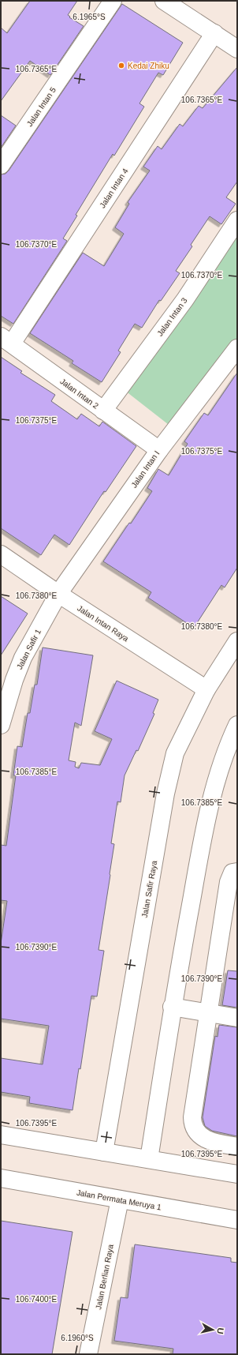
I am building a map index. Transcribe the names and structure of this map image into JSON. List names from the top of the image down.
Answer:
{
  "streets": {
    "street": [
      "Jalan Intan 5",
      "Jalan Intan 4",
      "Jalan Intan 3",
      "Jalan Intan 2",
      "Jalan Intan I",
      "Jalan Intan Raya",
      "Jalan Safir 1",
      "Jalan Safir Raya",
      "Jalan Permata Meruya 1",
      "Jalan Berlian Raya"
    ]
  },
  "crossings": [
    ["Jalan Intan 4", "Jalan Intan 2"],
    ["Jalan Intan 3", "Jalan Intan 2"],
    ["Jalan Intan 2", "Jalan Intan I"],
    ["Jalan Intan I", "Jalan Intan Raya"],
    ["Jalan Intan I", "Jalan Safir 1"],
    ["Jalan Intan Raya", "Jalan Safir 1"],
    ["Jalan Intan Raya", "Jalan Safir Raya"],
    ["Jalan Permata Meruya 1", "Jalan Berlian Raya"]
  ],
  "places": ["Kedai Zhiku"],
  "north": "right",
  "coordinates": [
    "6.1965°S",
    "106.7365°E",
    "106.7370°E",
    "106.7375°E",
    "106.7380°E",
    "106.7385°E",
    "106.7390°E",
    "106.7395°E",
    "106.7400°E",
    "6.1960°S"
  ]
}
